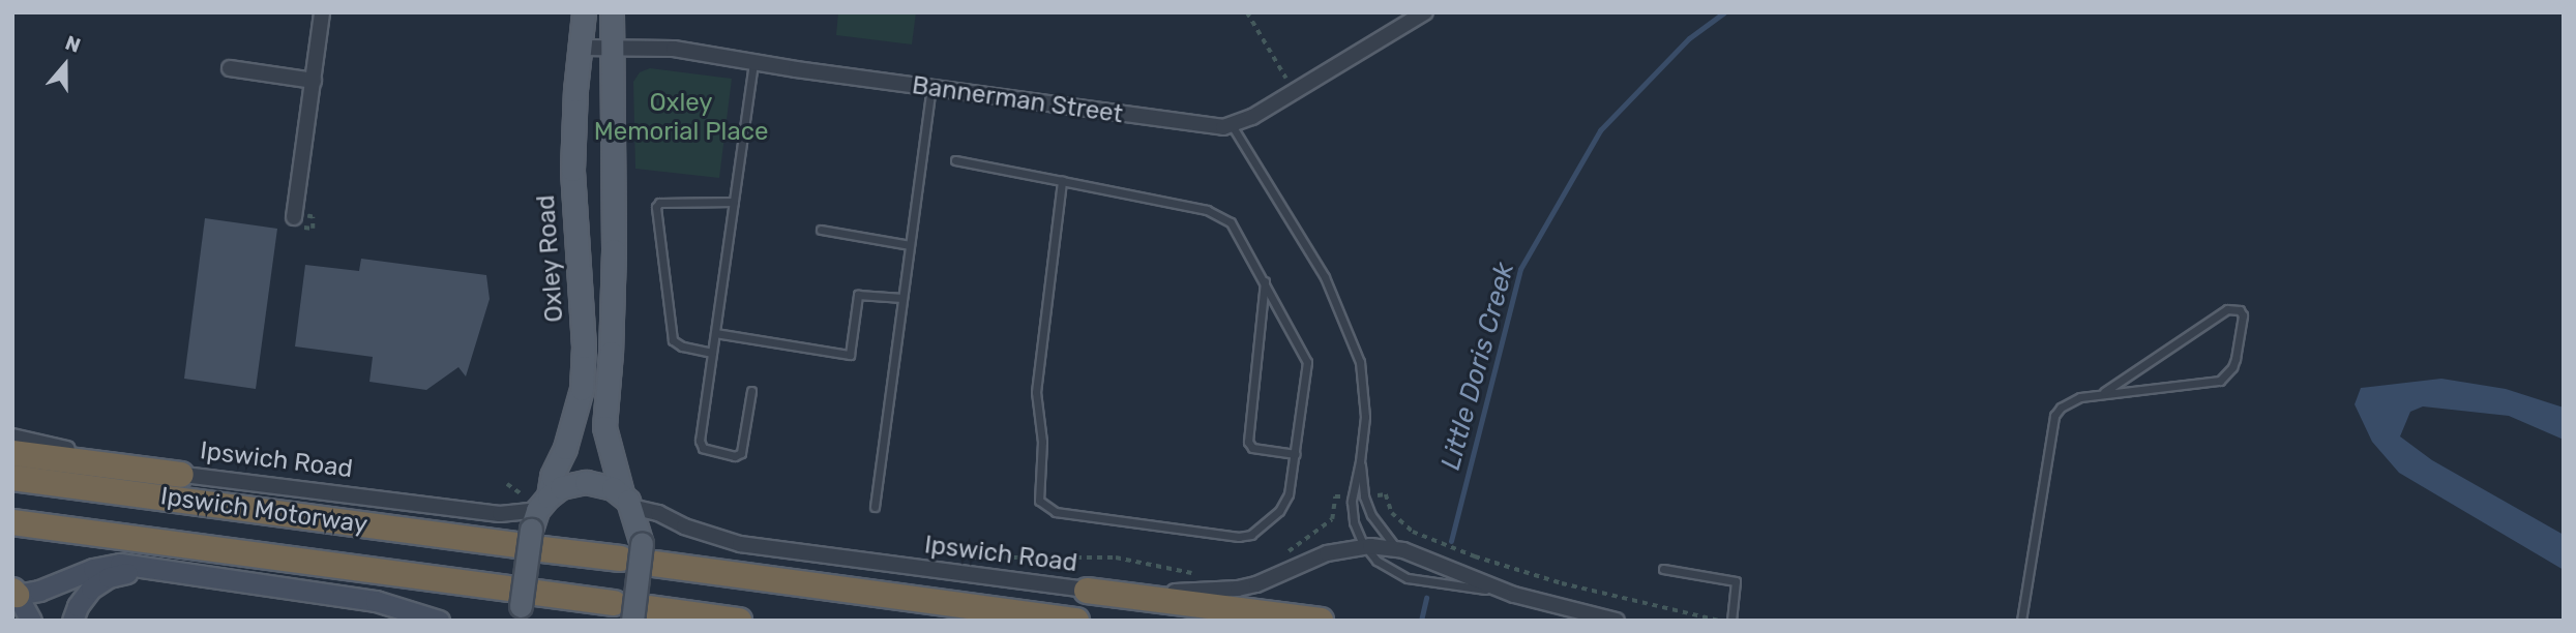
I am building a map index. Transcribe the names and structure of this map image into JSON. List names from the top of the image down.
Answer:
{
  "streets": {
    "highway": ["Ipswich Motorway"],
    "main road": ["Oxley Road"],
    "street": ["Bannerman Street", "Ipswich Road"]
  },
  "crossings": [
    ["Bannerman Street", "Oxley Road"],
    ["Oxley Road", "Ipswich Road"],
    ["Oxley Road", "Ipswich Motorway"],
    ["Ipswich Road", "Ipswich Motorway"]
  ],
  "water": ["Little Doris Creek"],
  "parks": ["Oxley Memorial Place"],
  "north": "top"
}
